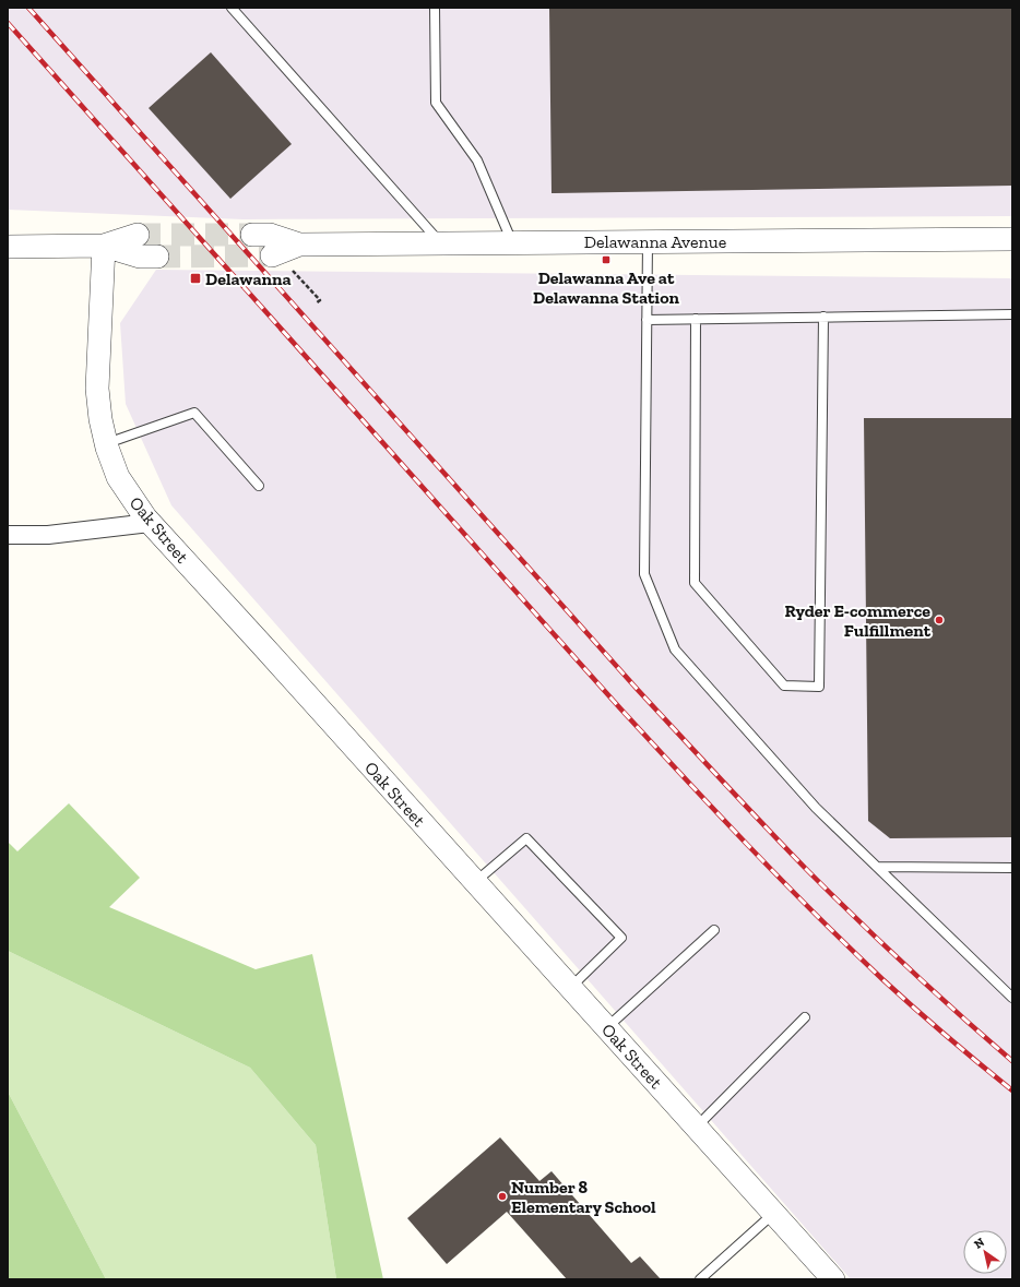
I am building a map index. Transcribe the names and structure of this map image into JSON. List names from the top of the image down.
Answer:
{
  "streets": {
    "street": ["Delawanna Avenue", "Oak Street"]
  },
  "places": {
    "transit": ["Delawanna Ave at Delawanna Station", "Delawanna"],
    "other": ["Ryder E-commerce Fulfillment", "Number 8 Elementary School"]
  },
  "north": "top left"
}
